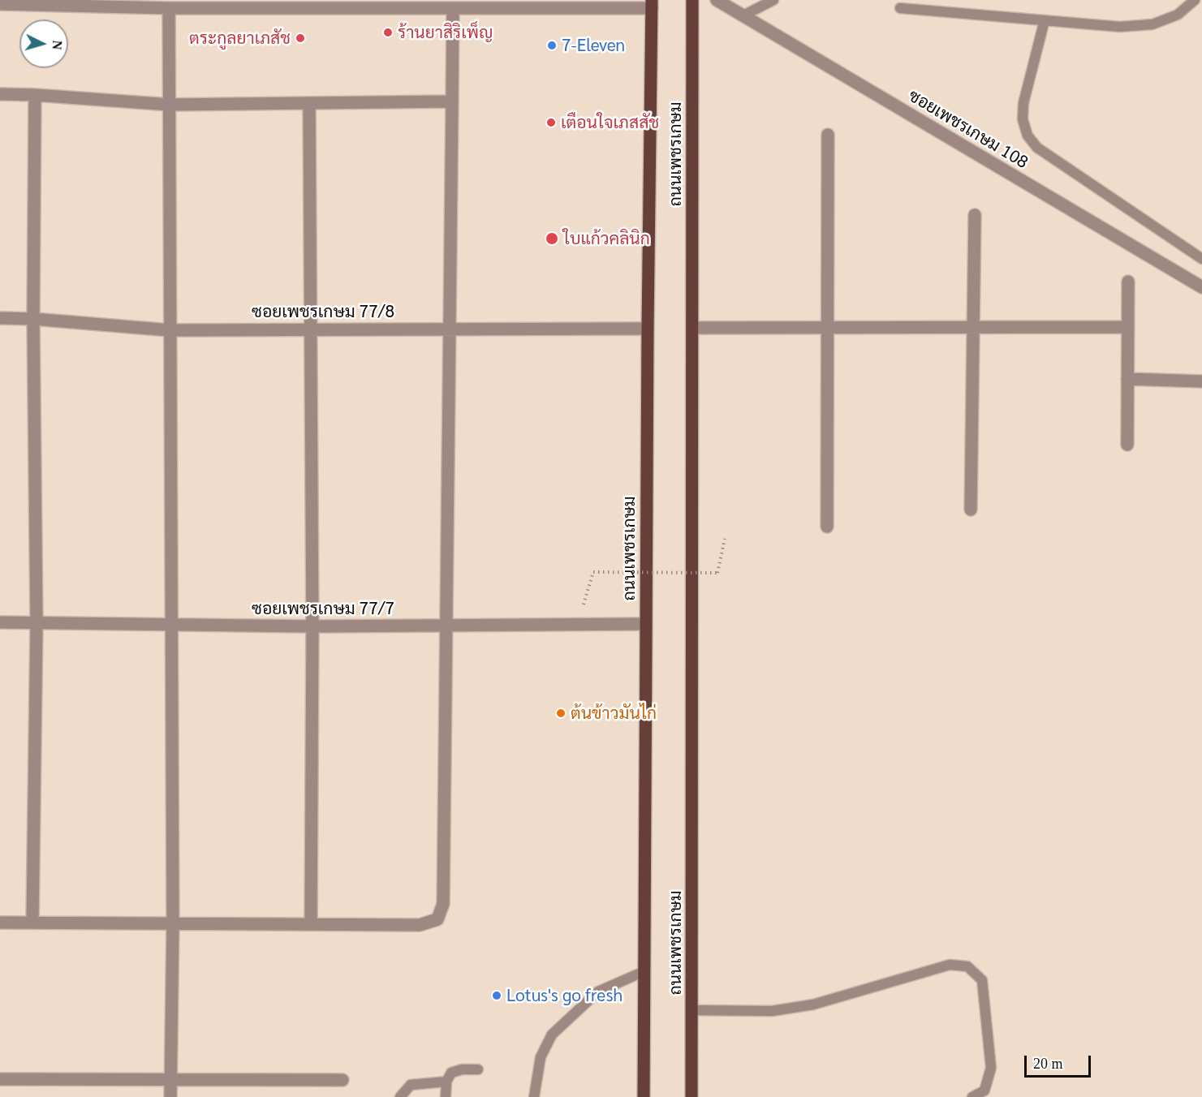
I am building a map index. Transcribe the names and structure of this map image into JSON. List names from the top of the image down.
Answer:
{
  "streets": {
    "main road": ["ถนนเพชรเกษม"],
    "street": ["ซอยเพชรเกษม 108", "ซอยเพชรเกษม 77/8", "ซอยเพชรเกษม 77/7"]
  },
  "crossings": [
    ["ถนนเพชรเกษม", "ซอยเพชรเกษม 77/8"],
    ["ถนนเพชรเกษม", "ซอยเพชรเกษม 77/7"]
  ],
  "places": [
    "ร้านยาสิริเพ็ญ",
    "ตระกูลยาเภสัช",
    "7-Eleven",
    "เตือนใจเภสสัช",
    "ใบแก้วคลินิก",
    "ต้นข้าวมันไก่",
    "Lotus's go fresh"
  ],
  "scale_bar": "20 m",
  "north": "right"
}
